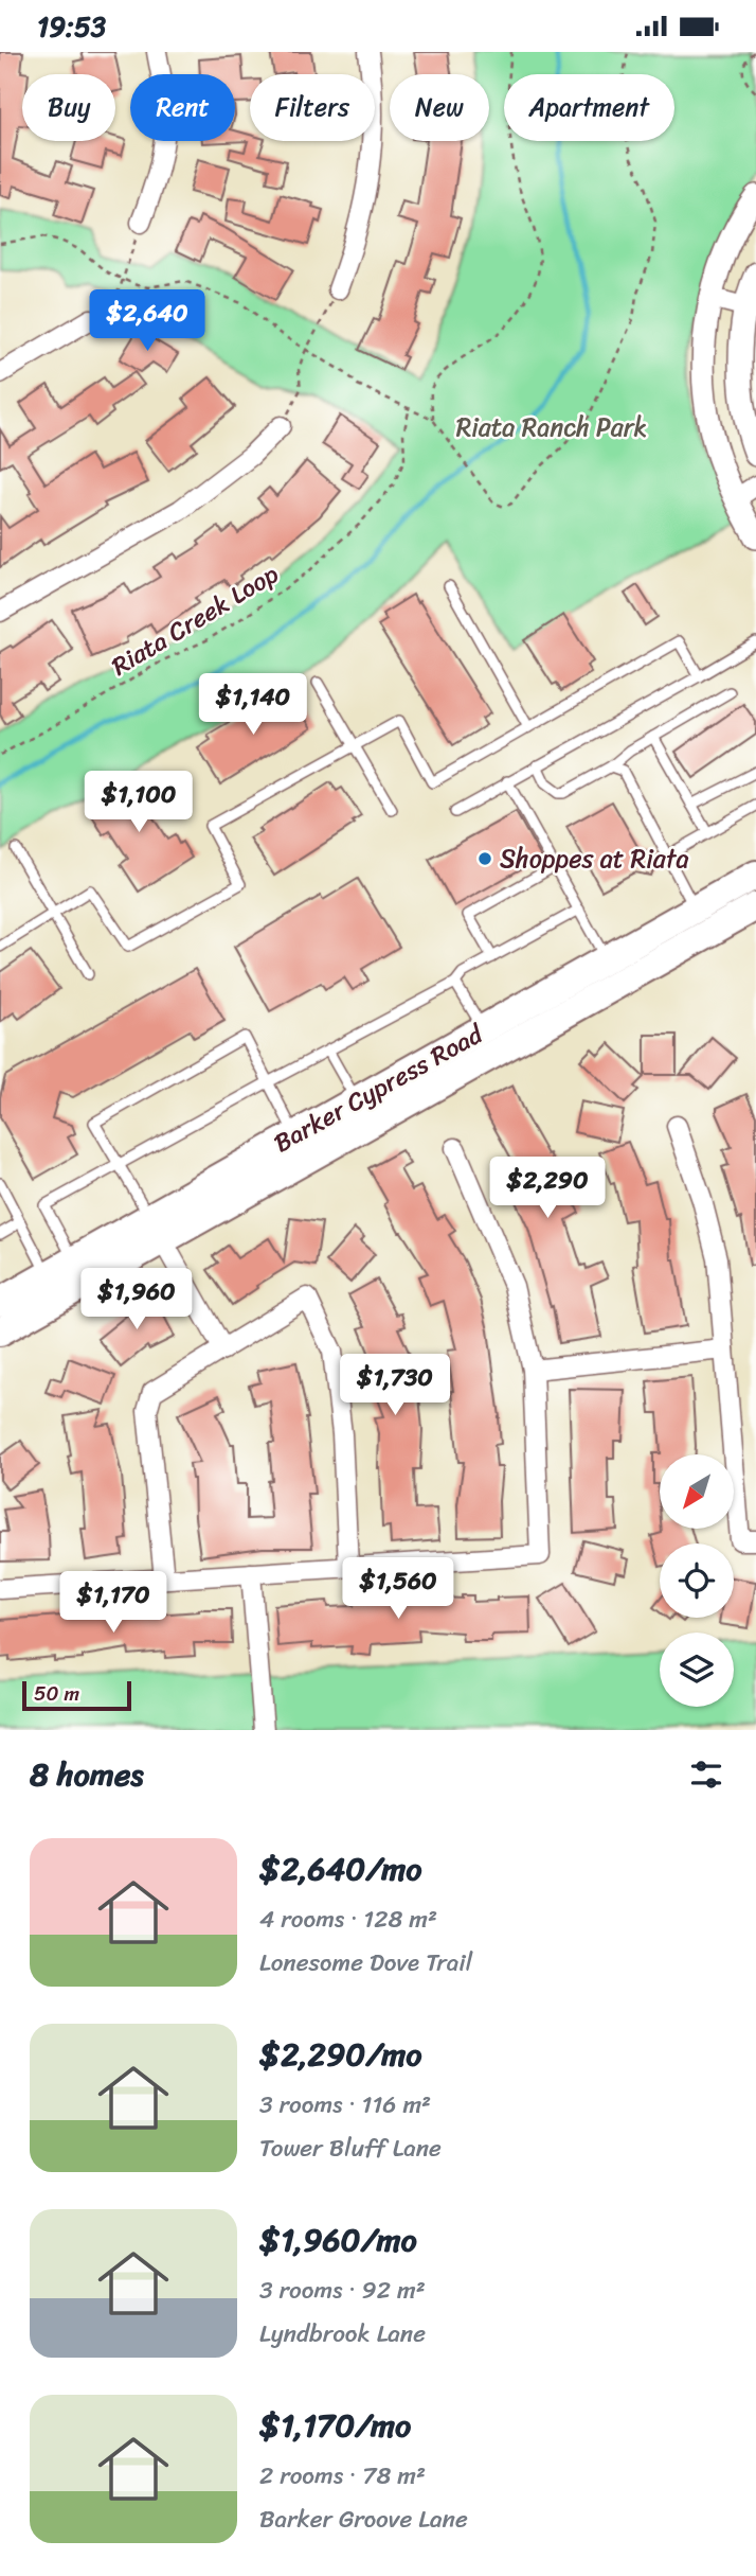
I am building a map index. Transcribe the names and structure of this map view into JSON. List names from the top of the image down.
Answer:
{
  "streets": {
    "main road": ["Barker Cypress Road"],
    "path": ["Riata Creek Loop"]
  },
  "parks": ["Riata Ranch Park"],
  "places": ["Shoppes at Riata"],
  "scale_bar": "50 m",
  "north": "bottom left",
  "page": {
    "status": "19:53",
    "chip": [
      "Buy",
      "Rent",
      "Filters",
      "New",
      "Apartment"
    ],
    "price": [
      "$2,640",
      "$1,140",
      "$1,100",
      "$2,290",
      "$1,960",
      "$1,730",
      "$1,560",
      "$1,170"
    ],
    "scale": "50 m",
    "heading": "8 homes",
    "list": [
      {
        "name": "$2,640/mo",
        "note": "4 rooms · 128 m² · Lonesome Dove Trail"
      },
      {
        "name": "$2,290/mo",
        "note": "3 rooms · 116 m² · Tower Bluff Lane"
      },
      {
        "name": "$1,960/mo",
        "note": "3 rooms · 92 m² · Lyndbrook Lane"
      },
      {
        "name": "$1,170/mo",
        "note": "2 rooms · 78 m² · Barker Groove Lane"
      }
    ]
  }
}
